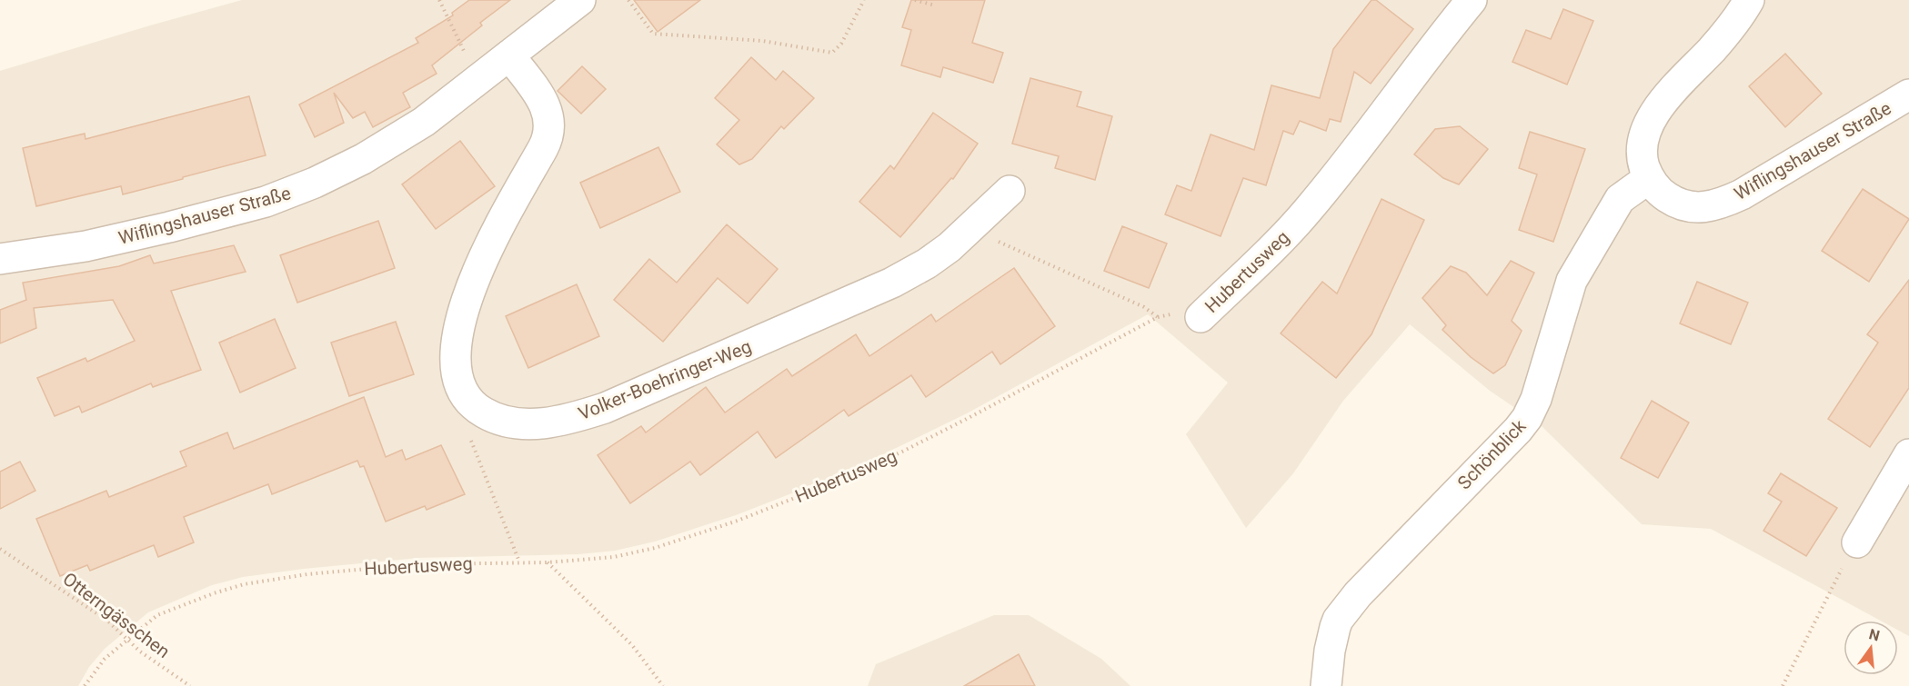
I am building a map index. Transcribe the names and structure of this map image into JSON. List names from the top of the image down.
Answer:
{
  "streets": {
    "street": [
      "Wiflingshauser Straße",
      "Hubertusweg",
      "Volker-Boehringer-Weg",
      "Schönblick"
    ],
    "path": ["Otterngässchen"]
  },
  "crossings": [
    ["Wiflingshauser Straße", "Volker-Boehringer-Weg"],
    ["Wiflingshauser Straße", "Schönblick"],
    ["Hubertusweg", "Otterngässchen"]
  ],
  "north": "top"
}
